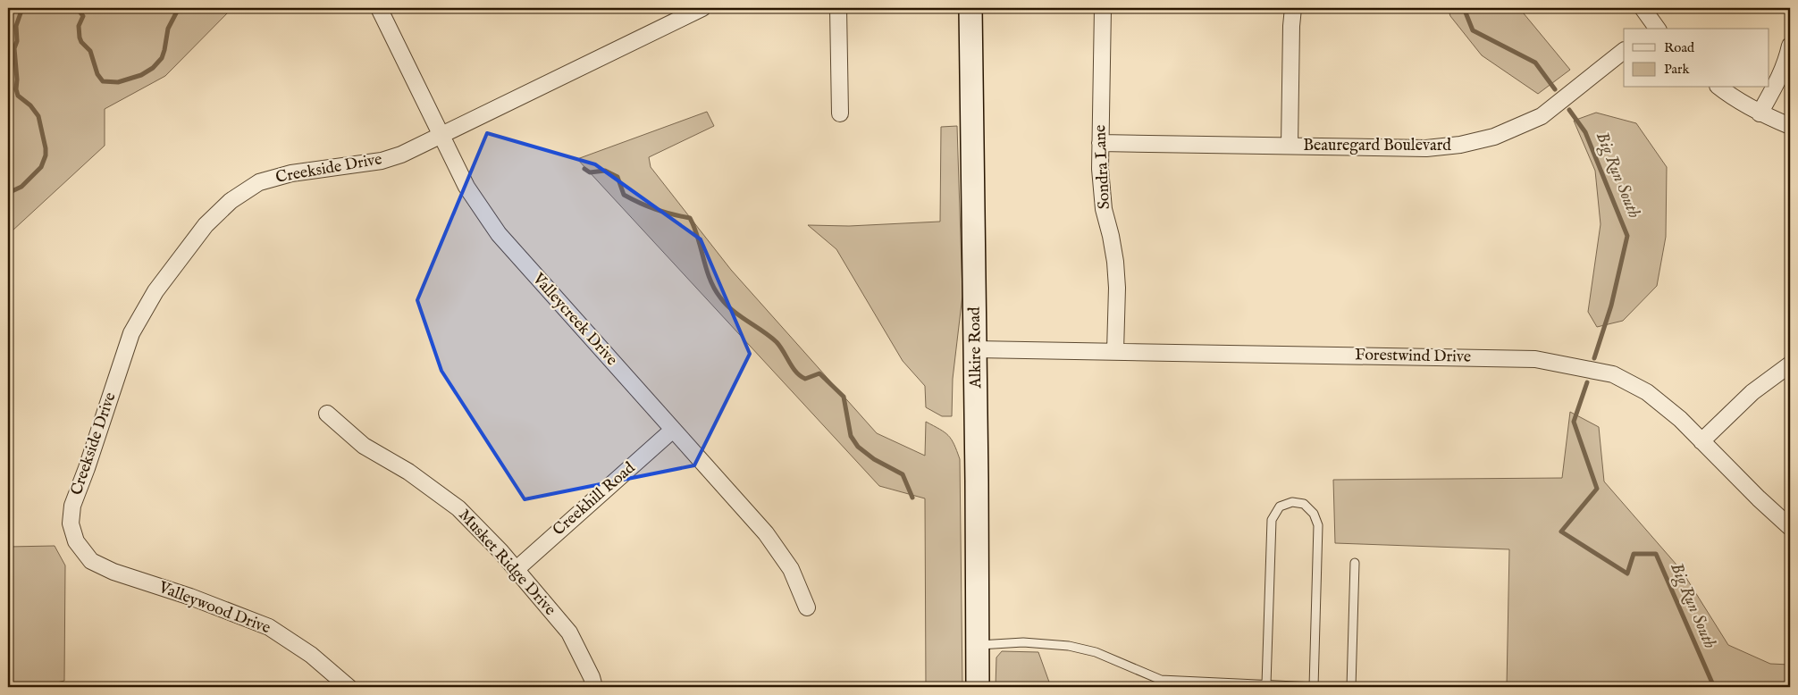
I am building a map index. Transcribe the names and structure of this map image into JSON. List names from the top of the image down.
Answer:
{
  "streets": {
    "main road": ["Alkire Road"],
    "street": [
      "Beauregard Boulevard",
      "Sondra Lane",
      "Creekside Drive",
      "Valleycreek Drive",
      "Forestwind Drive",
      "Creekhill Road",
      "Musket Ridge Drive",
      "Valleywood Drive"
    ]
  },
  "crossings": [
    ["Beauregard Boulevard", "Sondra Lane"],
    ["Sondra Lane", "Forestwind Drive"],
    ["Creekside Drive", "Valleycreek Drive"],
    ["Creekside Drive", "Valleywood Drive"],
    ["Valleycreek Drive", "Creekhill Road"],
    ["Alkire Road", "Forestwind Drive"],
    ["Creekhill Road", "Musket Ridge Drive"]
  ],
  "water": ["Big Run South"],
  "legend": ["Road", "Park"]
}
